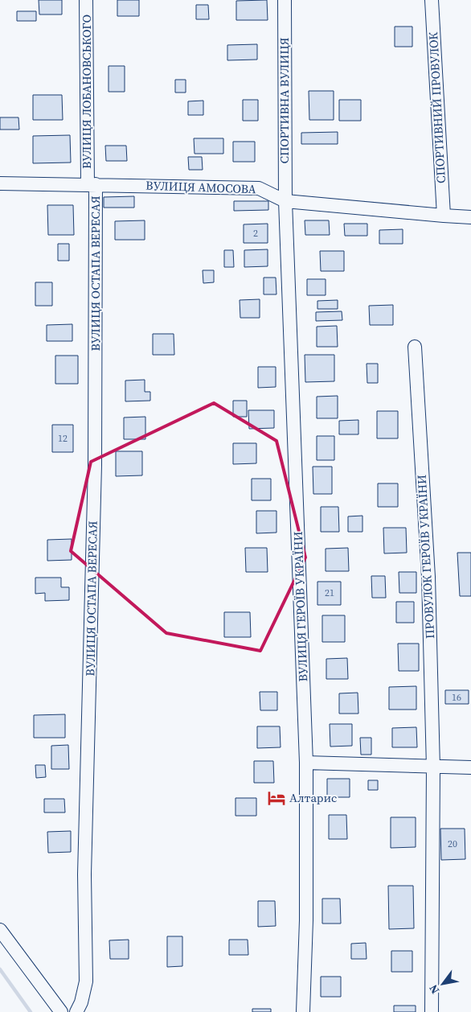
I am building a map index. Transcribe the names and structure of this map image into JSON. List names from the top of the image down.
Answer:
{
  "streets": {
    "street": [
      "ВУЛИЦЯ ЛОБАНОВСЬКОГО",
      "СПОРТИВНА ВУЛИЦЯ",
      "СПОРТИВНИЙ ПРОВУЛОК",
      "ВУЛИЦЯ АМОСОВА",
      "ВУЛИЦЯ ОСТАПА ВЕРЕСАЯ",
      "ПРОВУЛОК ГЕРОЇВ УКРАЇНИ",
      "ВУЛИЦЯ ГЕРОЇВ УКРАЇНИ"
    ]
  },
  "crossings": [
    ["ВУЛИЦЯ ЛОБАНОВСЬКОГО", "ВУЛИЦЯ АМОСОВА"],
    ["ВУЛИЦЯ ЛОБАНОВСЬКОГО", "ВУЛИЦЯ ОСТАПА ВЕРЕСАЯ"],
    ["СПОРТИВНА ВУЛИЦЯ", "ВУЛИЦЯ АМОСОВА"],
    ["СПОРТИВНА ВУЛИЦЯ", "ВУЛИЦЯ ГЕРОЇВ УКРАЇНИ"],
    ["СПОРТИВНИЙ ПРОВУЛОК", "ВУЛИЦЯ АМОСОВА"],
    ["ВУЛИЦЯ АМОСОВА", "ВУЛИЦЯ ОСТАПА ВЕРЕСАЯ"],
    ["ВУЛИЦЯ АМОСОВА", "ВУЛИЦЯ ГЕРОЇВ УКРАЇНИ"]
  ],
  "places": {
    "hotel": ["Алтарис"]
  },
  "house_numbers": [
    "2",
    "12",
    "21",
    "16",
    "20"
  ],
  "north": "bottom left"
}
